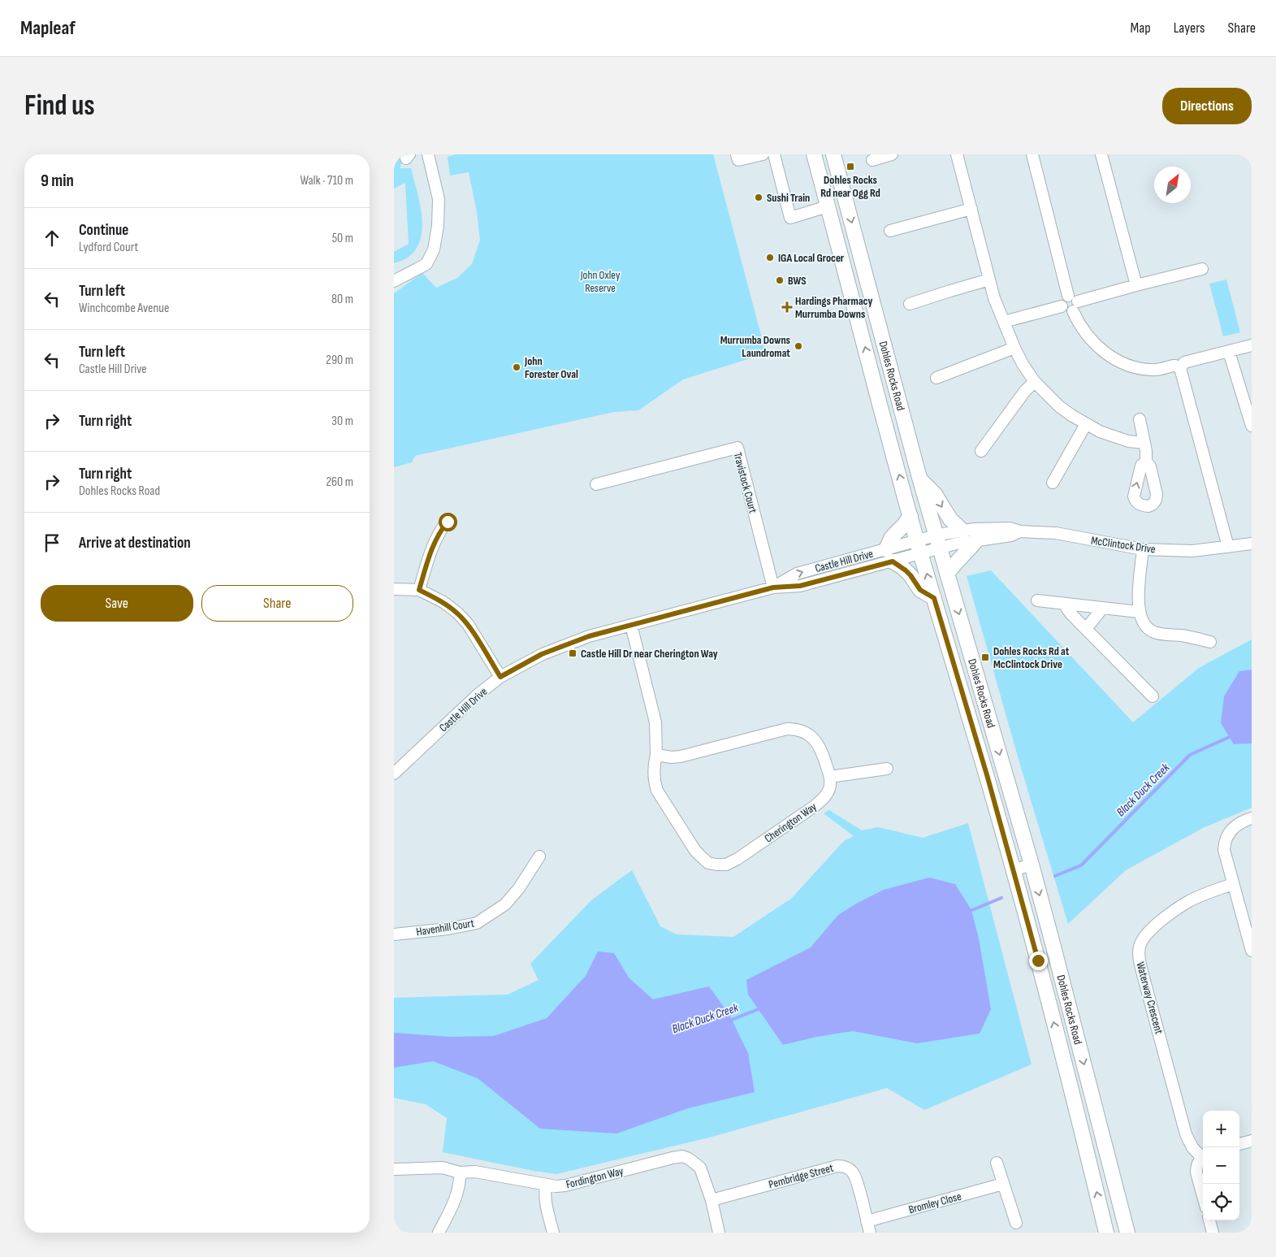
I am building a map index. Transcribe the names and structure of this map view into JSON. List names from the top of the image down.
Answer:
{
  "streets": {
    "main road": ["Dohles Rocks Road"],
    "street": [
      "Travistock Court",
      "McClintock Drive",
      "Castle Hill Drive",
      "Cherington Way",
      "Havenhill Court",
      "Waterway Crescent",
      "Pembridge Street",
      "Fordington Way",
      "Bromley Close"
    ]
  },
  "crossings": [
    ["Dohles Rocks Road", "McClintock Drive"],
    ["Dohles Rocks Road", "Castle Hill Drive"],
    ["Travistock Court", "Castle Hill Drive"],
    ["McClintock Drive", "Castle Hill Drive"],
    ["Castle Hill Drive", "Cherington Way"],
    ["Pembridge Street", "Fordington Way"],
    ["Pembridge Street", "Bromley Close"]
  ],
  "water": ["Black Duck Creek"],
  "parks": ["John Oxley Reserve"],
  "places": {
    "transit": ["Dohles Rocks Rd near Ogg Rd", "Castle Hill Dr near Cherington Way", "Dohles Rocks Rd at McClintock Drive"],
    "other": [
      "Sushi Train",
      "IGA Local Grocer",
      "BWS",
      "Murrumba Downs Laundromat",
      "John Forester Oval"
    ],
    "health": ["Hardings Pharmacy Murrumba Downs"]
  },
  "north": "top right",
  "page": {
    "header": "Mapleaf",
    "nav": ["Map", "Layers", "Share"],
    "buttons": [
      "Directions",
      ["Save", "Share"]
    ],
    "title": "Find us",
    "heading": ["9 min", "Walk · 710 m"],
    "list": [
      ["Continue", "Lydford Court", "50 m"],
      ["Turn left", "Winchcombe Avenue", "80 m"],
      ["Turn left", "Castle Hill Drive", "290 m"],
      ["Turn right", "30 m"],
      ["Turn right", "Dohles Rocks Road", "260 m"],
      "Arrive at destination"
    ],
    "map_buttons": ["+", "−"]
  }
}
